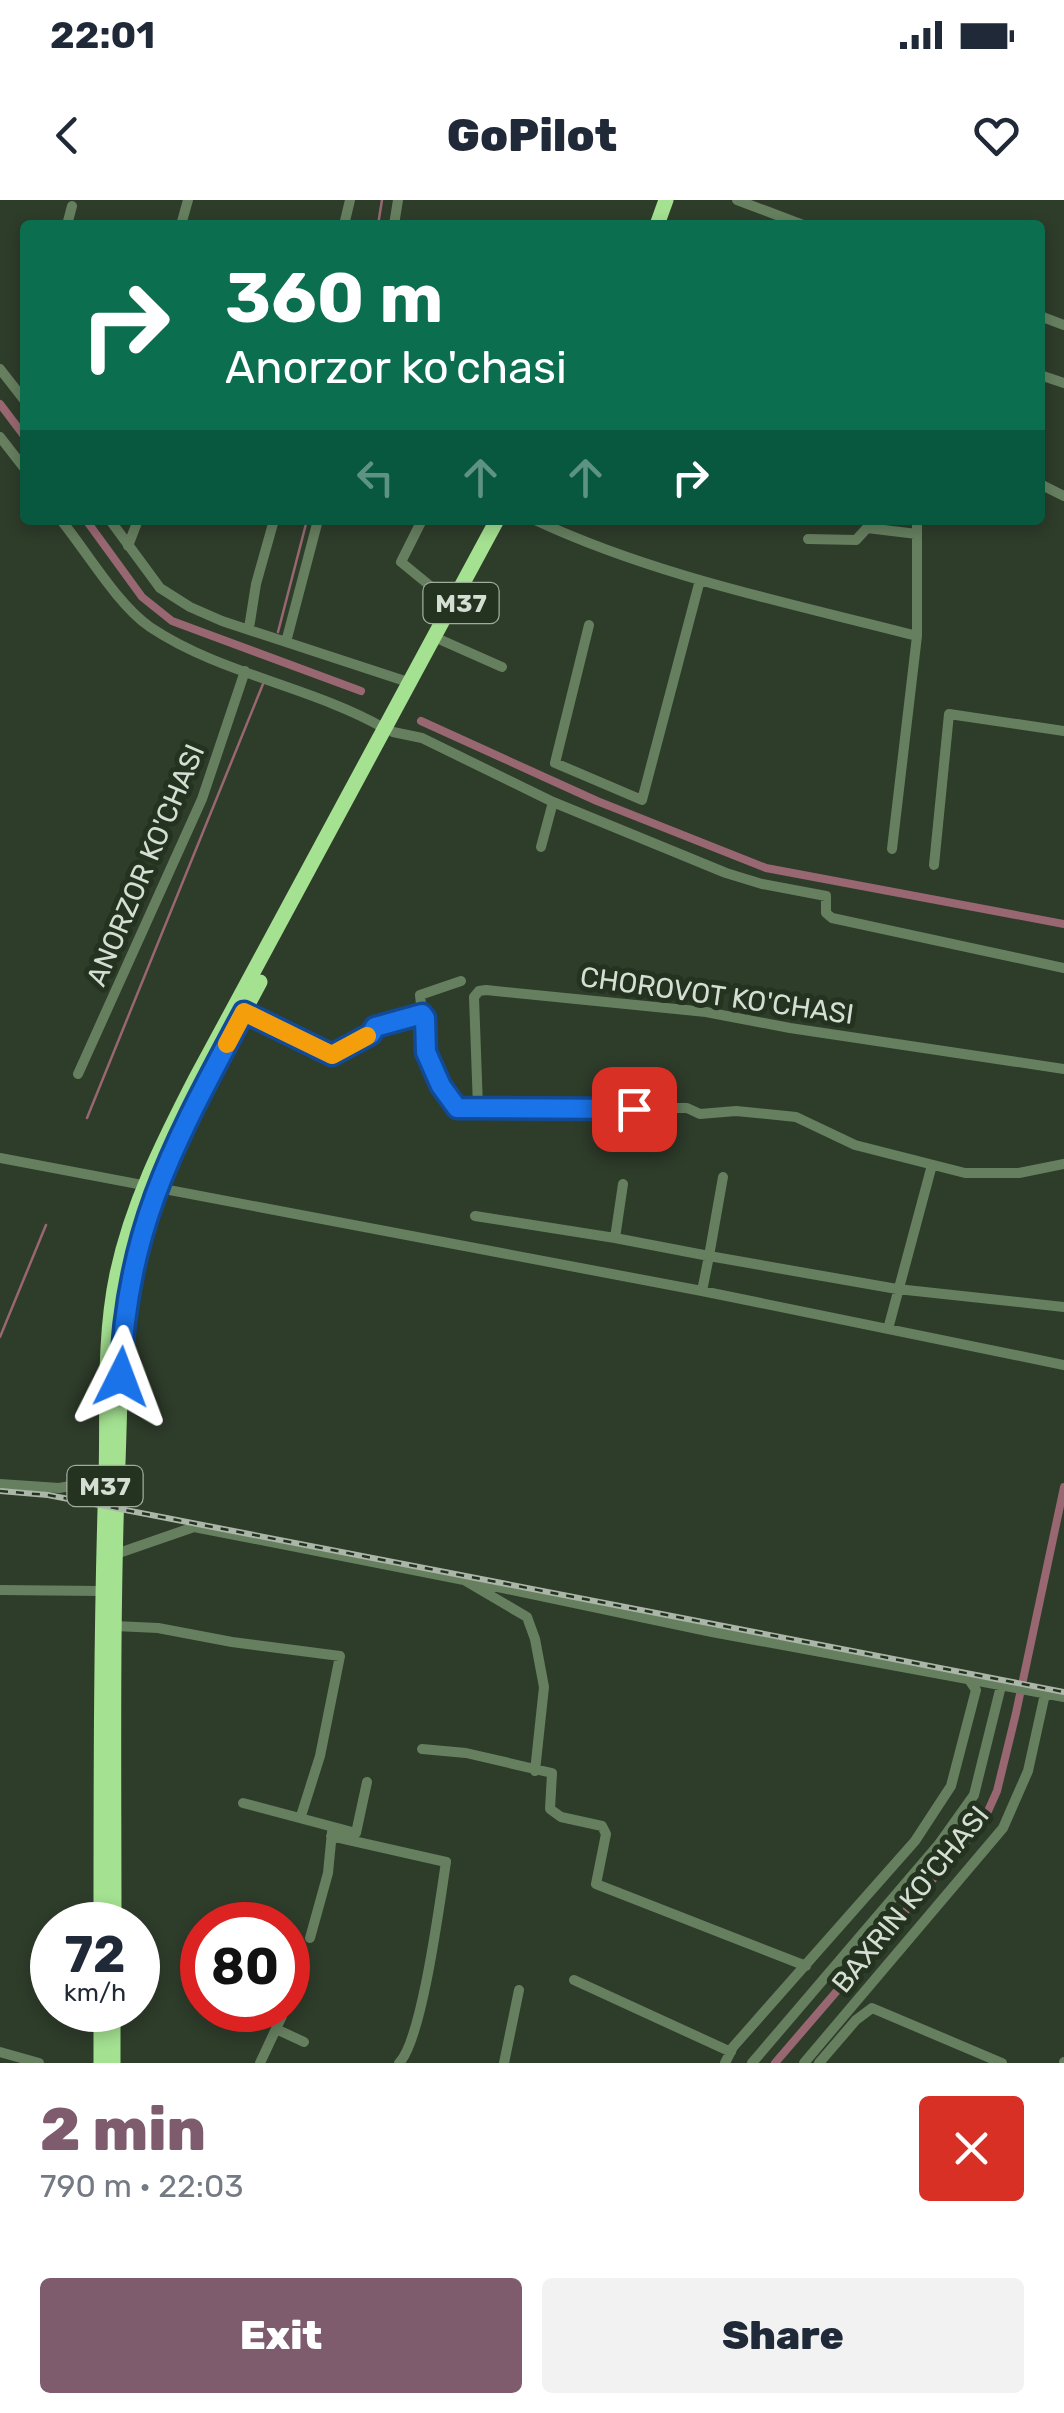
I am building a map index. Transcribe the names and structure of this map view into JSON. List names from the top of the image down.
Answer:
{
  "streets": {
    "highway": ["M37"],
    "street": ["ANORZOR KO'CHASI", "CHOROVOT KO'CHASI", "BAXRIN KO'CHASI"]
  },
  "page": {
    "status": "22:01",
    "header": "GoPilot",
    "turn": ["360 m", "Anorzor ko'chasi"],
    "speed": "72 km/h",
    "limit": "80",
    "heading": ["2 min", "790 m · 22:03"],
    "buttons": ["Exit", "Share"]
  }
}
